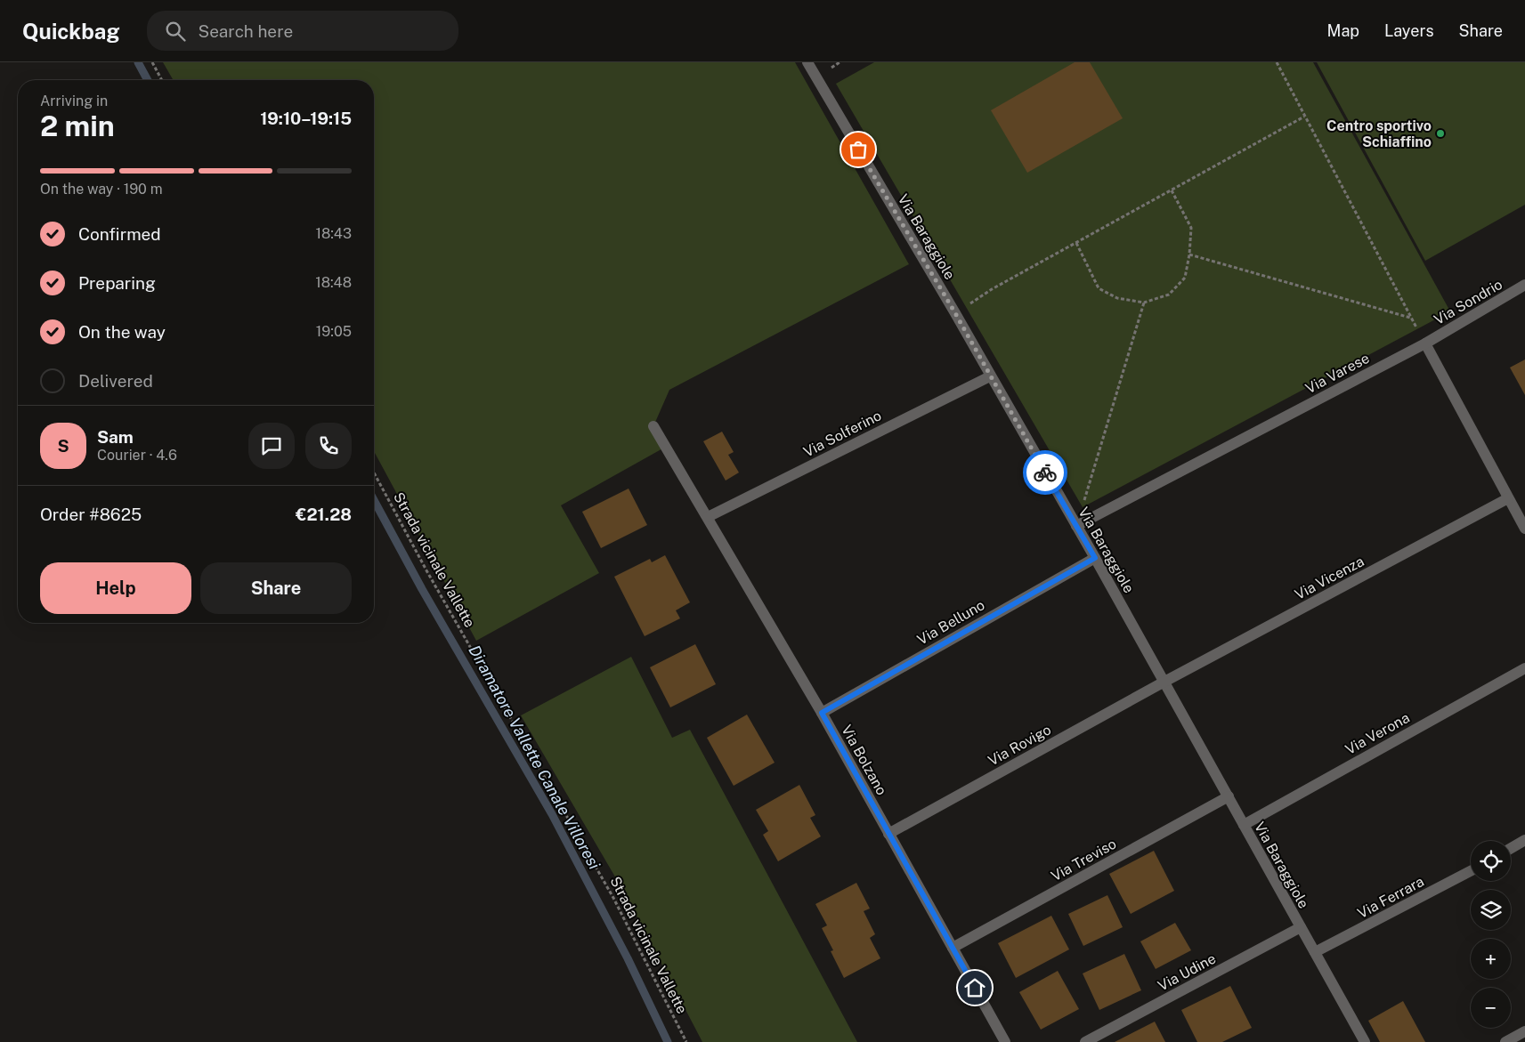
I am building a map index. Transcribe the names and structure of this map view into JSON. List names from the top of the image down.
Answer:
{
  "streets": {
    "street": [
      "Via Baraggiole",
      "Via Sondrio",
      "Via Varese",
      "Via Solferino",
      "Via Vicenza",
      "Via Belluno",
      "Via Verona",
      "Via Rovigo",
      "Via Bolzano",
      "Via Treviso",
      "Via Ferrara",
      "Via Udine"
    ],
    "path": ["Strada vicinale Vallette"]
  },
  "crossings": [
    ["Via Baraggiole", "Via Varese"],
    ["Via Baraggiole", "Via Solferino"],
    ["Via Baraggiole", "Via Vicenza"],
    ["Via Baraggiole", "Via Belluno"],
    ["Via Baraggiole", "Via Verona"],
    ["Via Baraggiole", "Via Rovigo"],
    ["Via Baraggiole", "Via Treviso"],
    ["Via Baraggiole", "Via Ferrara"],
    ["Via Baraggiole", "Via Udine"],
    ["Via Sondrio", "Via Varese"],
    ["Via Solferino", "Via Bolzano"],
    ["Via Vicenza", "Via Rovigo"],
    ["Via Belluno", "Via Bolzano"],
    ["Via Rovigo", "Via Bolzano"],
    ["Via Bolzano", "Via Treviso"]
  ],
  "water": ["Diramatore Vallette Canale Villoresi"],
  "places": ["Centro sportivo Schiaffino"],
  "page": {
    "header": "Quickbag",
    "search": "Search here",
    "nav": ["Map", "Layers", "Share"],
    "heading": ["2 min", "Arriving in", "19:10–19:15"],
    "panel": [
      "Sam",
      "Courier · 4.6",
      "Order #8625",
      "€21.28"
    ],
    "bar": "On the way · 190 m",
    "list": [
      ["Confirmed", "18:43"],
      ["Preparing", "18:48"],
      ["On the way", "19:05"],
      "Delivered"
    ],
    "round": "S",
    "buttons": ["Help", "Share"],
    "map_buttons": ["+", "−"]
  }
}
